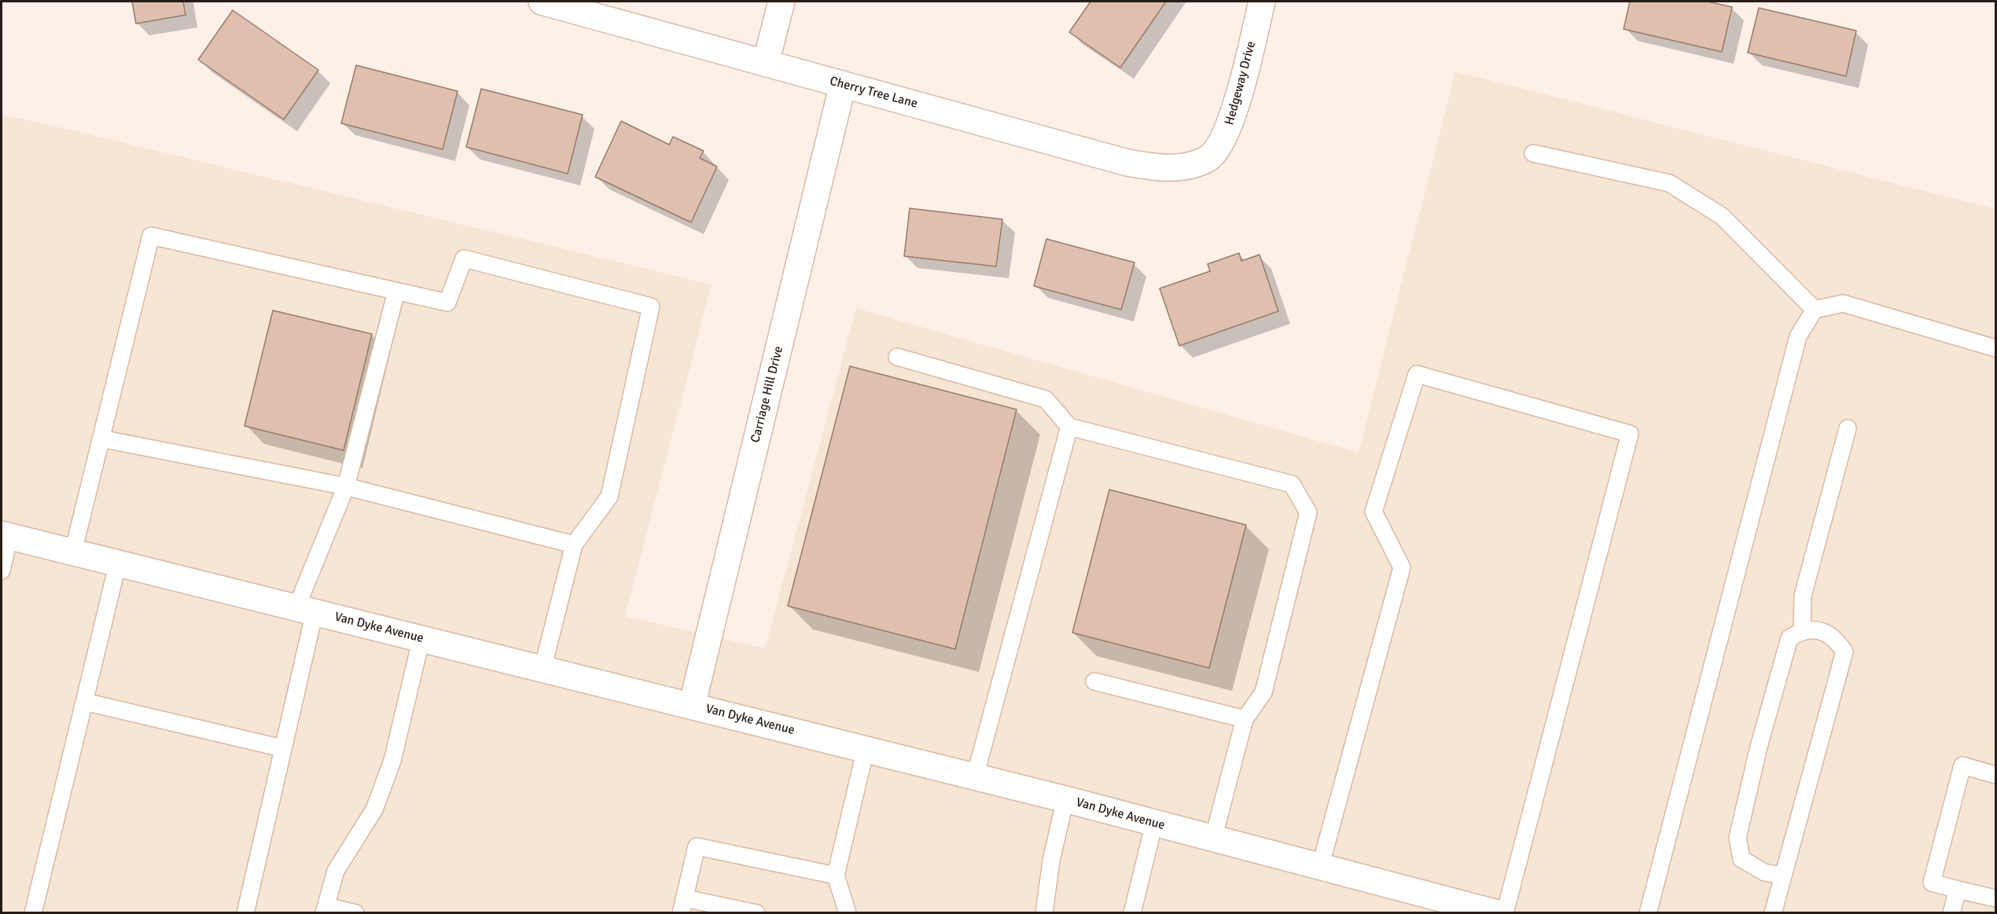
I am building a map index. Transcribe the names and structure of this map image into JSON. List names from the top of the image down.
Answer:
{
  "streets": {
    "street": [
      "Hedgeway Drive",
      "Cherry Tree Lane",
      "Carriage Hill Drive",
      "Van Dyke Avenue"
    ]
  },
  "crossings": [
    ["Hedgeway Drive", "Cherry Tree Lane"],
    ["Cherry Tree Lane", "Carriage Hill Drive"],
    ["Carriage Hill Drive", "Van Dyke Avenue"]
  ]
}
